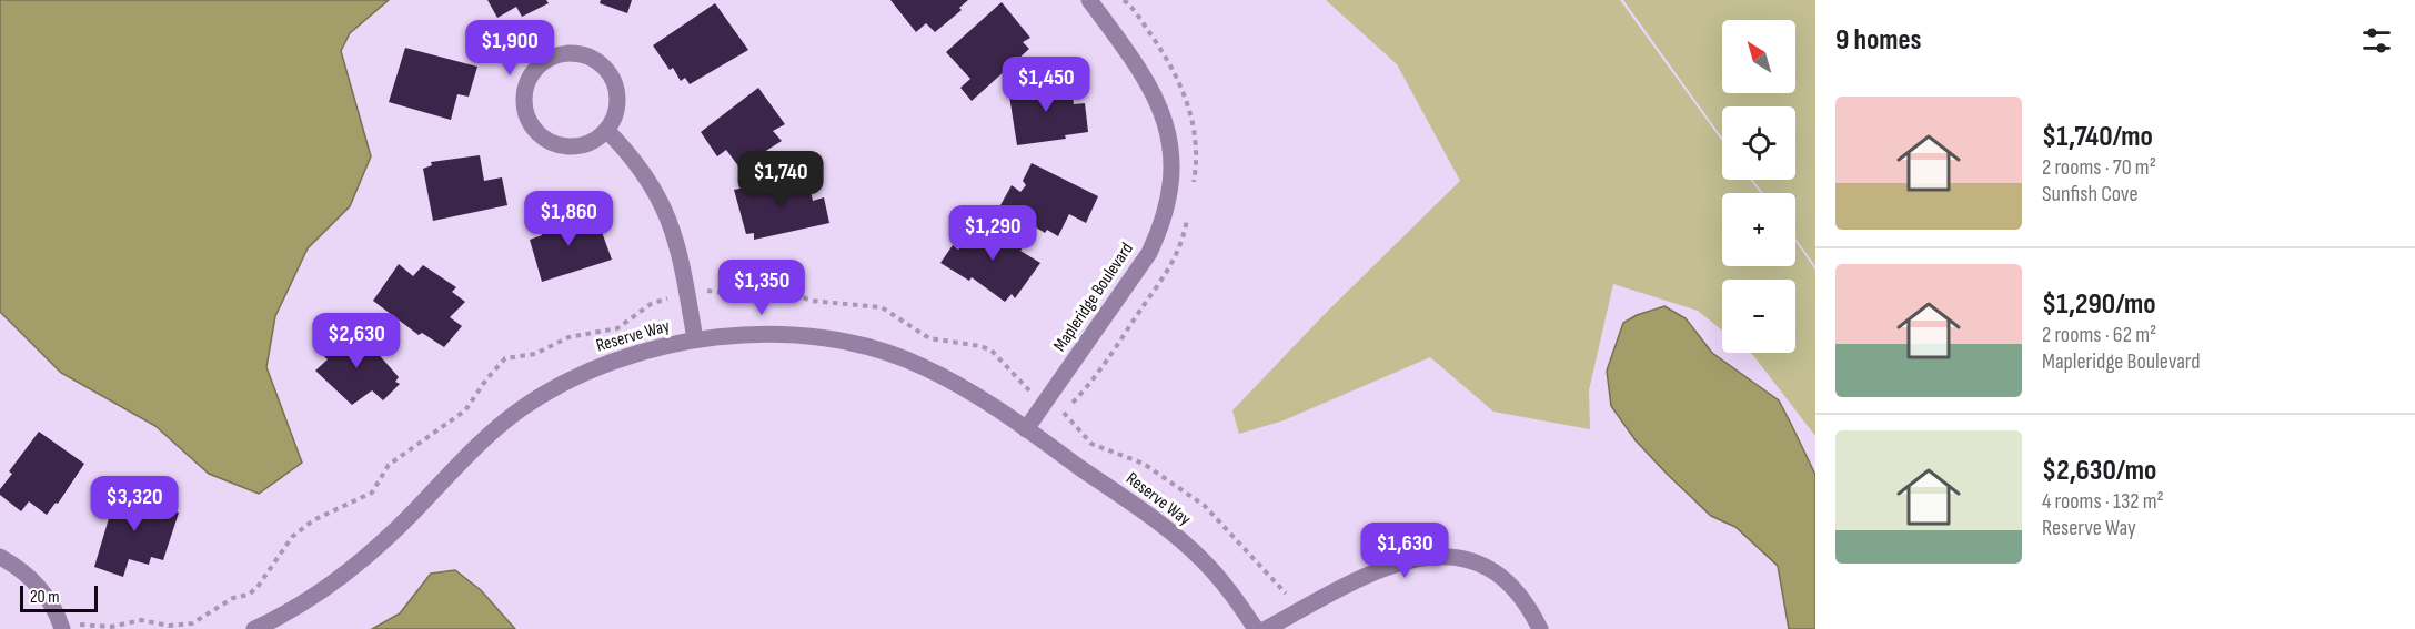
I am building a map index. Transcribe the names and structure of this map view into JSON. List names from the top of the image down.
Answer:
{
  "streets": {
    "street": ["Mapleridge Boulevard", "Reserve Way"]
  },
  "crossings": [
    ["Mapleridge Boulevard", "Reserve Way"]
  ],
  "scale_bar": "20 m",
  "north": "top left",
  "page": {
    "heading": "9 homes",
    "map_buttons": ["+", "−"],
    "price": [
      "$1,900",
      "$1,450",
      "$1,740",
      "$1,860",
      "$1,290",
      "$1,350",
      "$2,630",
      "$3,320",
      "$1,630"
    ],
    "list": [
      {
        "name": "$1,740/mo",
        "note": "2 rooms · 70 m² · Sunfish Cove"
      },
      {
        "name": "$1,290/mo",
        "note": "2 rooms · 62 m² · Mapleridge Boulevard"
      },
      {
        "name": "$2,630/mo",
        "note": "4 rooms · 132 m² · Reserve Way"
      }
    ],
    "scale": "20 m"
  }
}
